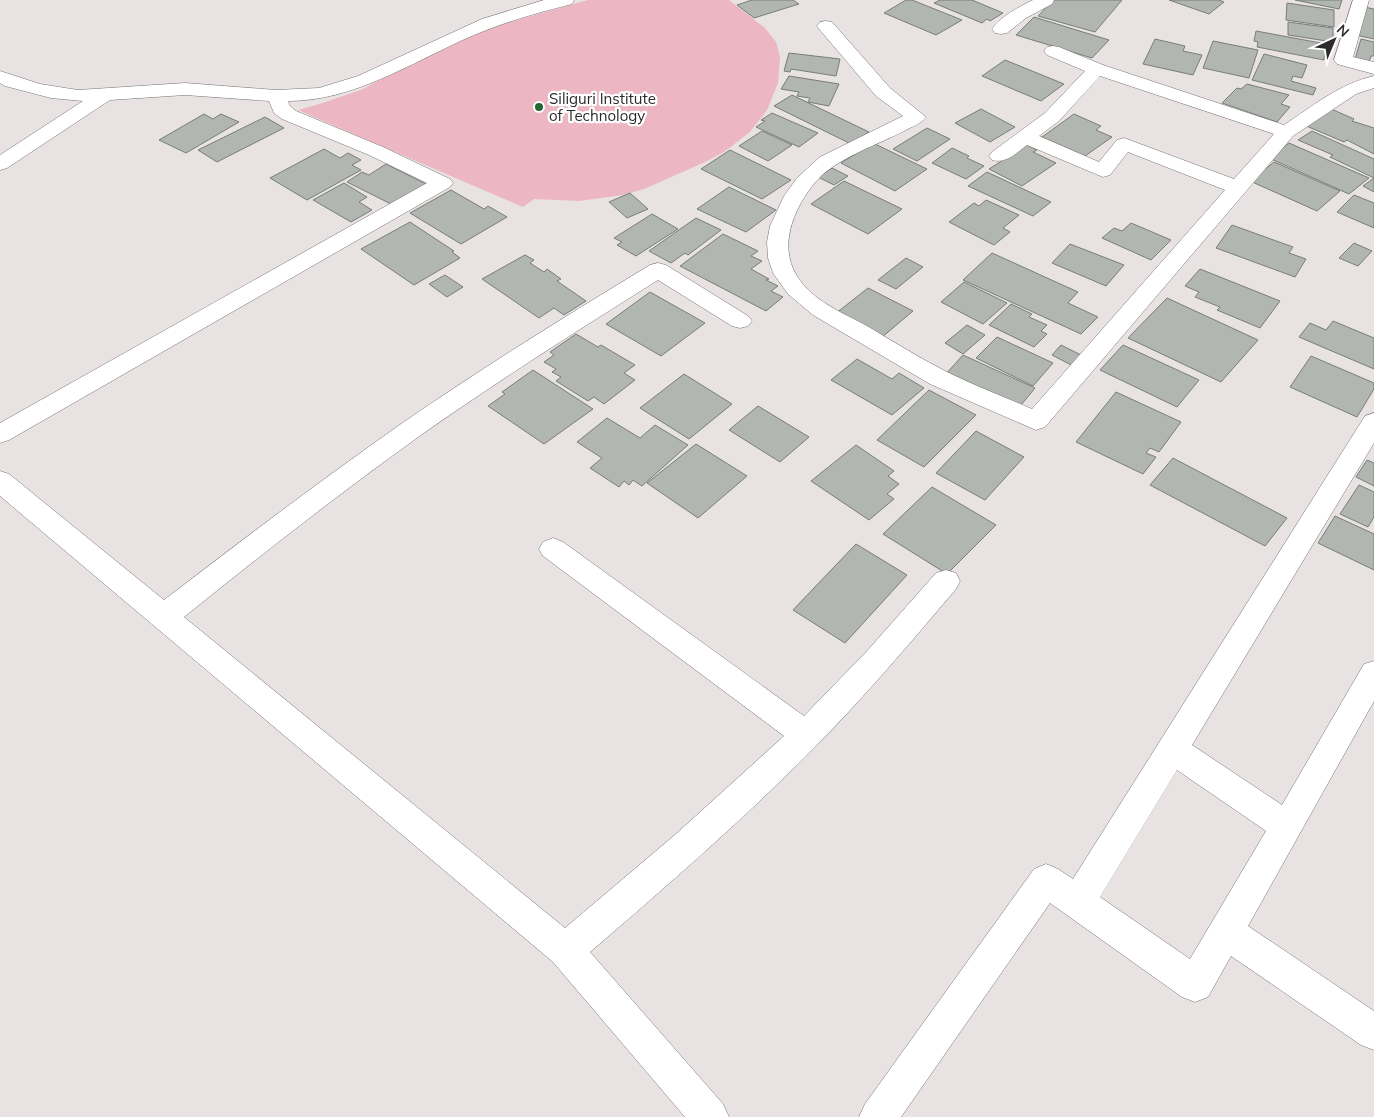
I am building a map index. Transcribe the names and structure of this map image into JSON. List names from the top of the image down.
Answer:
{
  "places": ["Siliguri Institute of Technology"],
  "north": "top right"
}
